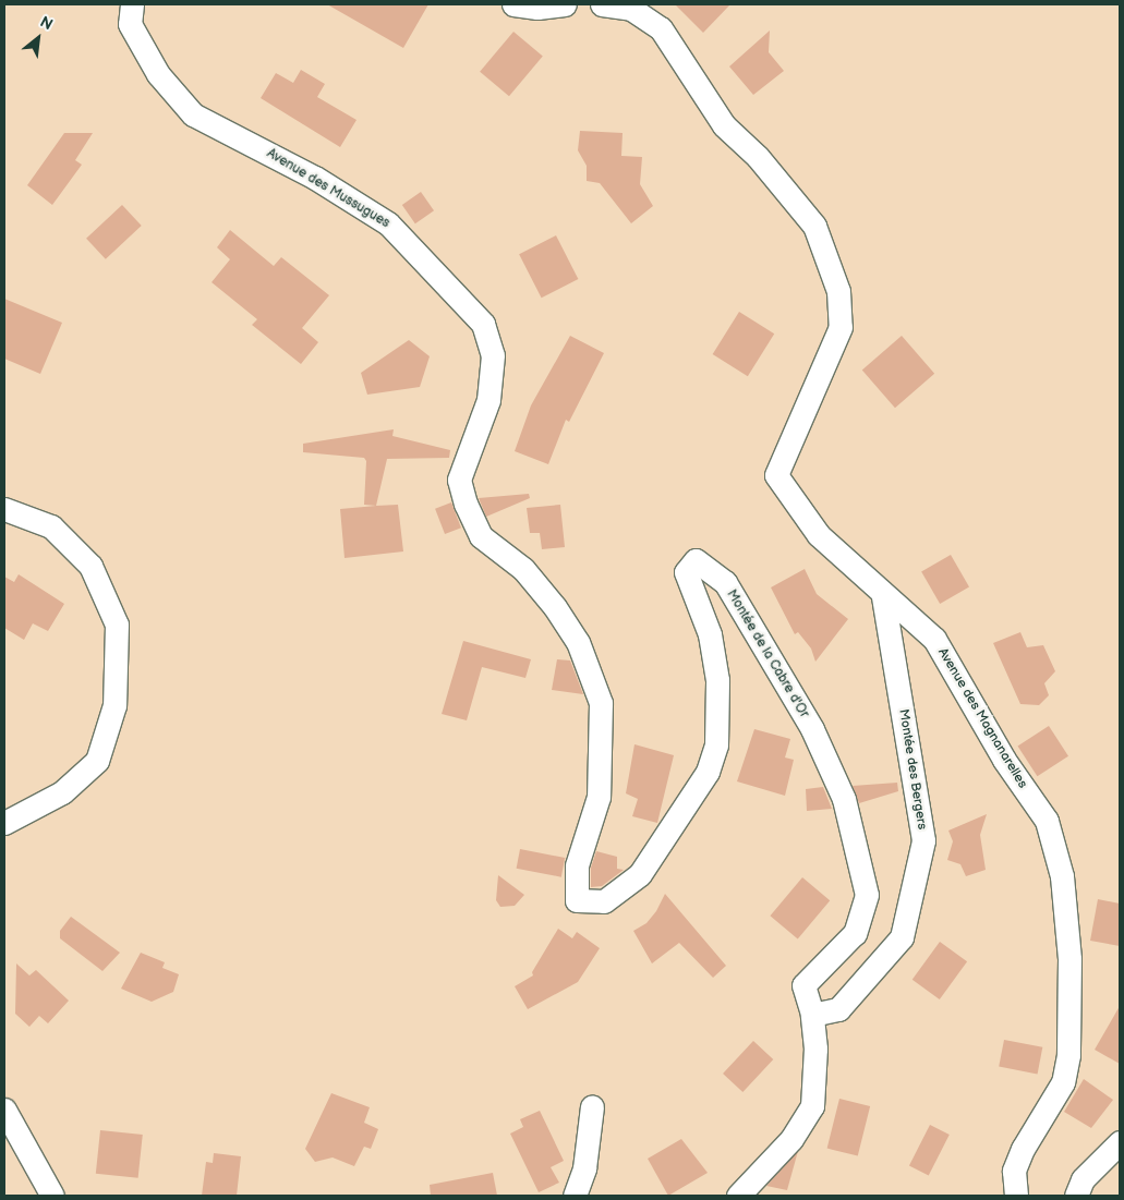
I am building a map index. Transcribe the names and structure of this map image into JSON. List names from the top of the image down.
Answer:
{
  "streets": {
    "street": [
      "Avenue des Mussugues",
      "Montée de la Cabre d'Or",
      "Avenue des Magnanarelles",
      "Montée des Bergers"
    ]
  },
  "crossings": [
    ["Avenue des Mussugues", "Montée de la Cabre d'Or"],
    ["Montée de la Cabre d'Or", "Montée des Bergers"],
    ["Avenue des Magnanarelles", "Montée des Bergers"]
  ],
  "north": "top right"
}
